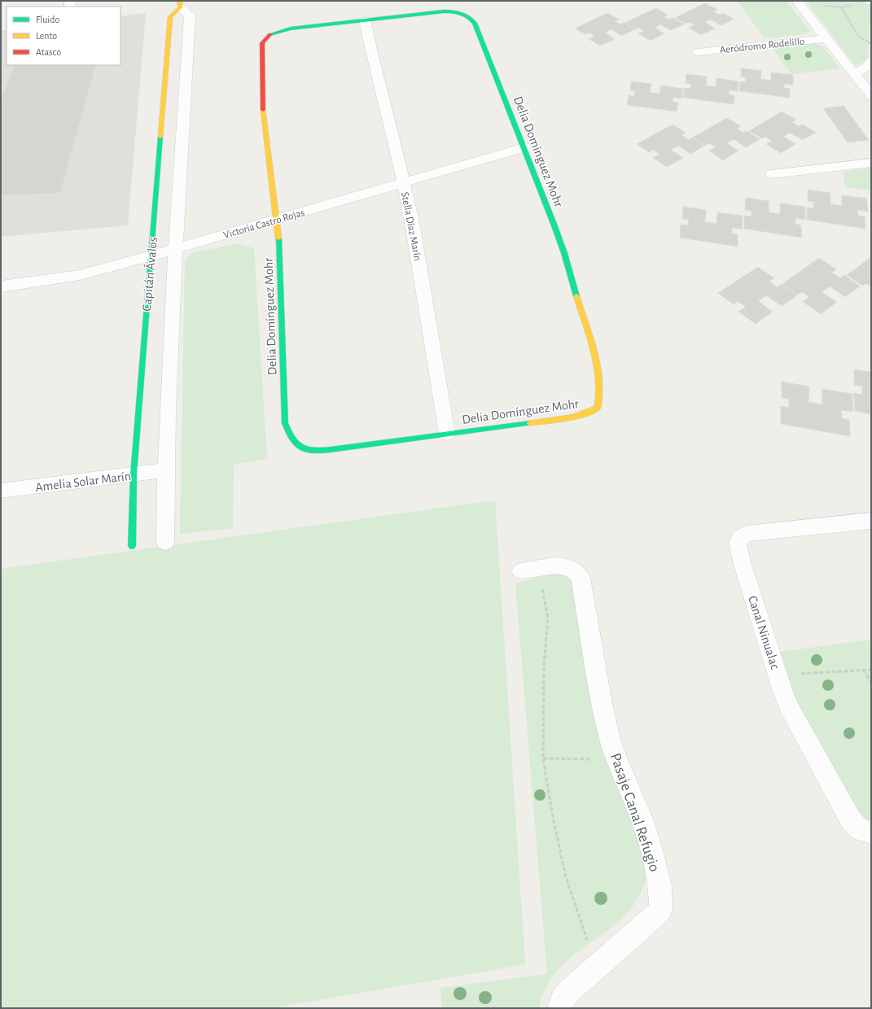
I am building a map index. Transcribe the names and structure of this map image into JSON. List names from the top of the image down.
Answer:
{
  "streets": {
    "street": [
      "Aeródromo Rodelillo",
      "Delia Domínguez Mohr",
      "Victoria Castro Rojas",
      "Stella Díaz Marín",
      "Capitán Ávalos",
      "Amelia Solar Marín",
      "Canal Ninualac",
      "Pasaje Canal Refugio"
    ]
  },
  "crossings": [
    ["Delia Domínguez Mohr", "Victoria Castro Rojas"],
    ["Delia Domínguez Mohr", "Stella Díaz Marín"],
    ["Victoria Castro Rojas", "Stella Díaz Marín"],
    ["Victoria Castro Rojas", "Capitán Ávalos"],
    ["Capitán Ávalos", "Amelia Solar Marín"]
  ],
  "legend": ["Fluido", "Lento", "Atasco"]
}
